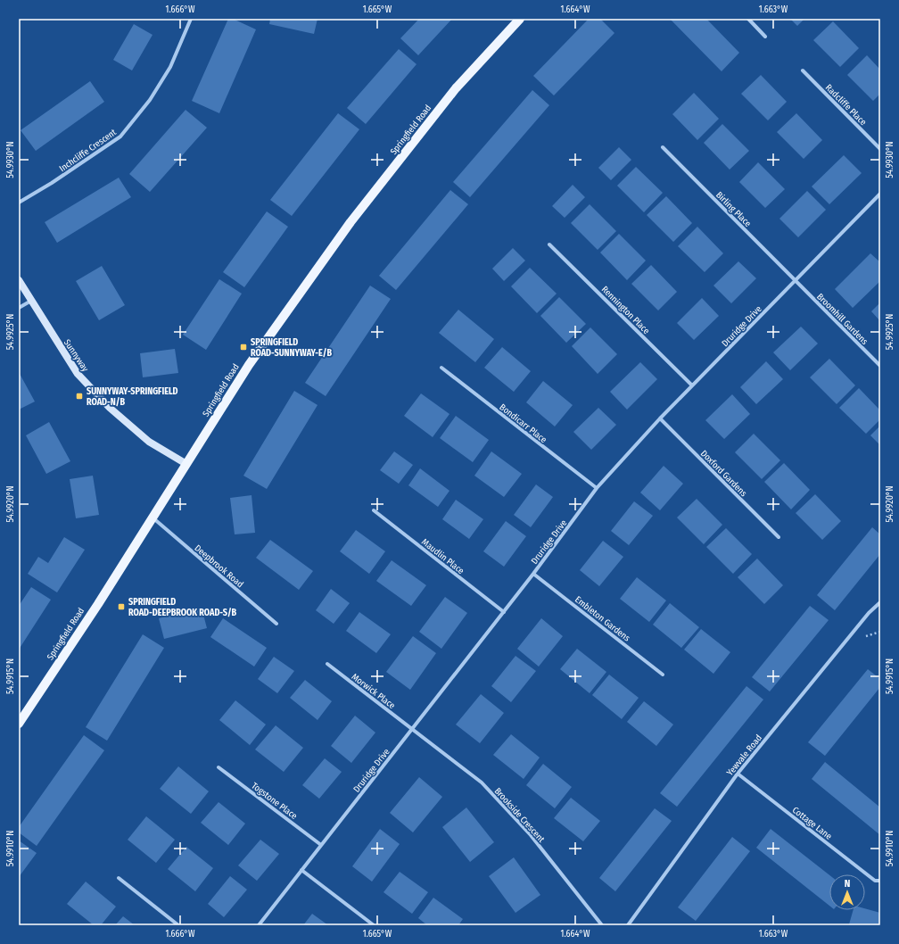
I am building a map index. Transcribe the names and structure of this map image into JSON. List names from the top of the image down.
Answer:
{
  "streets": {
    "main road": ["Springfield Road"],
    "street": [
      "Radcliffe Place",
      "Inchcliffe Crescent",
      "Birling Place",
      "Rennington Place",
      "Broomhill Gardens",
      "Druridge Drive",
      "Sunnyway",
      "Bondicarr Place",
      "Doxford Gardens",
      "Maudlin Place",
      "Deepbrook Road",
      "Embleton Gardens",
      "Morwick Place",
      "Yewvale Road",
      "Togstone Place",
      "Brookside Crescent",
      "Cottage Lane"
    ]
  },
  "crossings": [
    ["Springfield Road", "Sunnyway"],
    ["Springfield Road", "Deepbrook Road"],
    ["Birling Place", "Broomhill Gardens"],
    ["Birling Place", "Druridge Drive"],
    ["Rennington Place", "Druridge Drive"],
    ["Broomhill Gardens", "Druridge Drive"],
    ["Druridge Drive", "Bondicarr Place"],
    ["Druridge Drive", "Doxford Gardens"],
    ["Druridge Drive", "Maudlin Place"],
    ["Druridge Drive", "Embleton Gardens"],
    ["Druridge Drive", "Morwick Place"],
    ["Druridge Drive", "Togstone Place"],
    ["Druridge Drive", "Brookside Crescent"],
    ["Morwick Place", "Brookside Crescent"],
    ["Yewvale Road", "Cottage Lane"]
  ],
  "places": {
    "transit": ["SPRINGFIELD ROAD-SUNNYWAY-E/B", "SUNNYWAY-SPRINGFIELD ROAD-N/B", "SPRINGFIELD ROAD-DEEPBROOK ROAD-S/B"]
  },
  "north": "top",
  "coordinates": [
    "1.666°W",
    "1.665°W",
    "1.664°W",
    "1.663°W",
    "54.9930°N",
    "54.9925°N",
    "54.9920°N",
    "54.9915°N",
    "54.9910°N"
  ]
}
